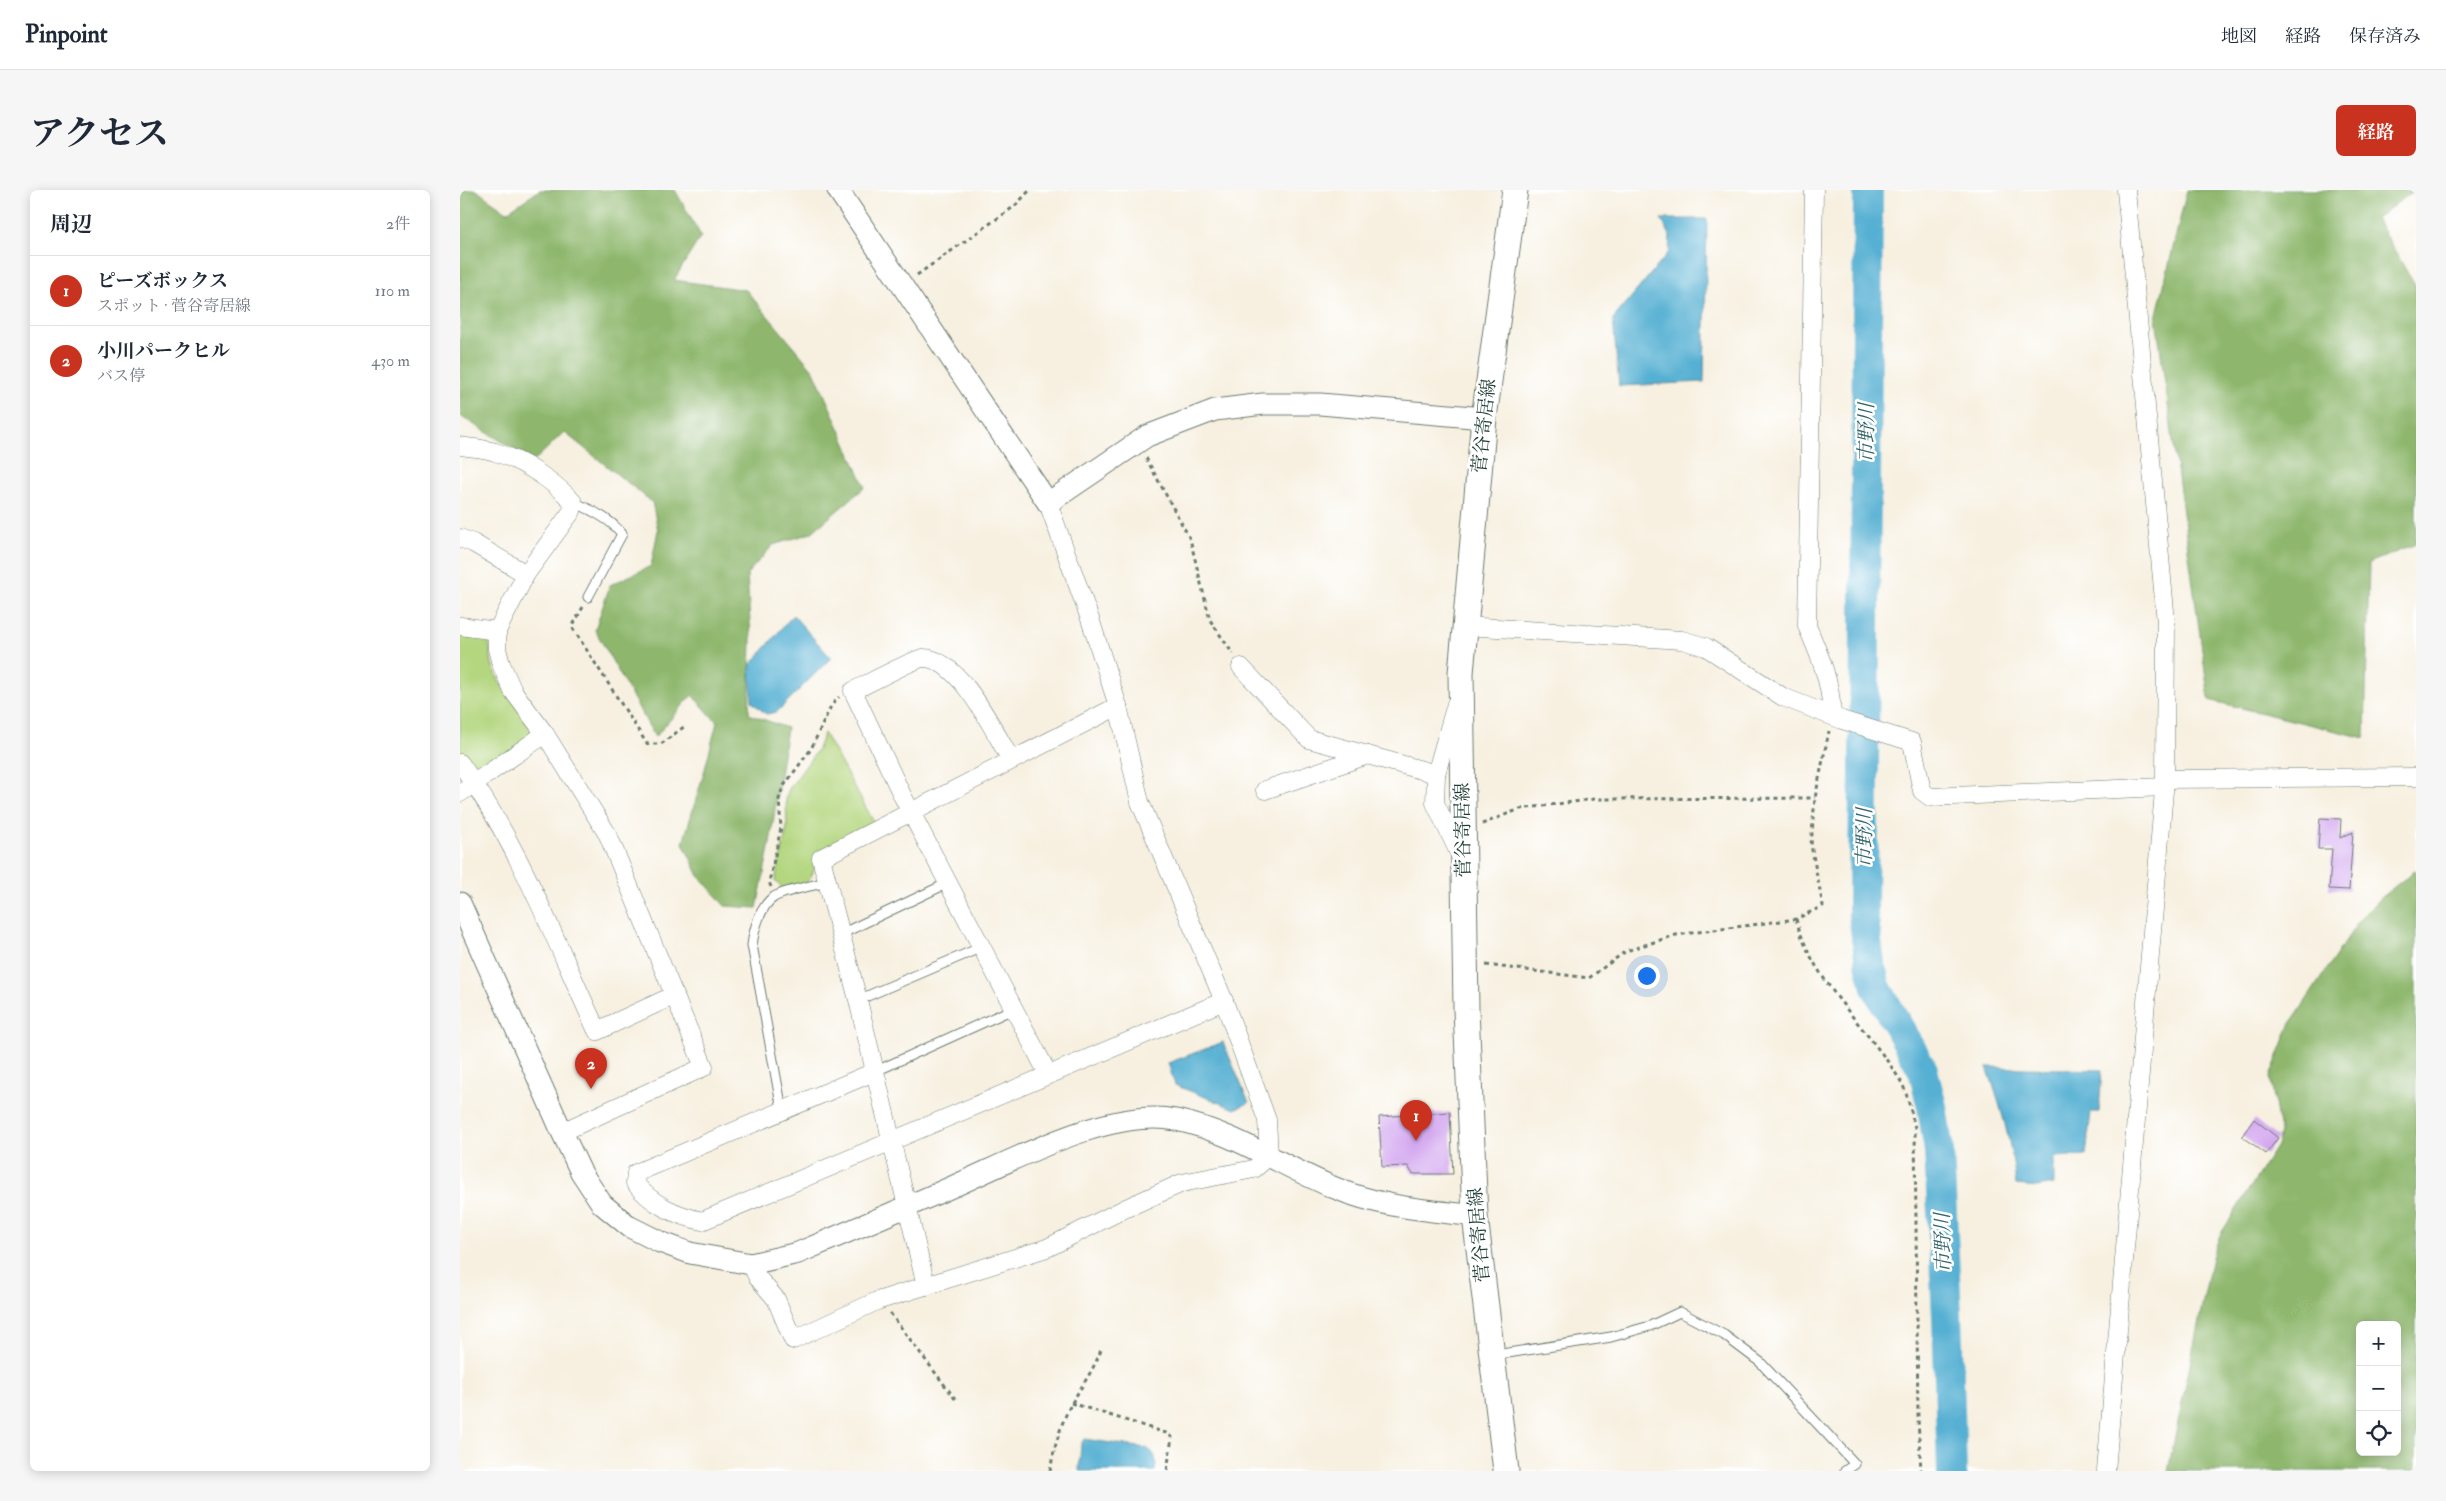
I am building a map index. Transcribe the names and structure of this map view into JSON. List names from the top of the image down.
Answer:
{
  "streets": {
    "main road": ["菅谷寄居線"]
  },
  "water": ["市野川"],
  "page": {
    "header": "Pinpoint",
    "nav": ["地図", "経路", "保存済み"],
    "title": "アクセス",
    "buttons": "経路",
    "heading": ["周辺", "2件"],
    "list": [
      {
        "mark": "1",
        "name": "ピーズボックス",
        "note": "スポット · 菅谷寄居線",
        "value": "110 m"
      },
      {
        "mark": "2",
        "name": "小川パークヒル",
        "note": "バス停",
        "value": "430 m"
      }
    ],
    "pins": ["2", "1"],
    "map_buttons": ["+", "−"]
  }
}
